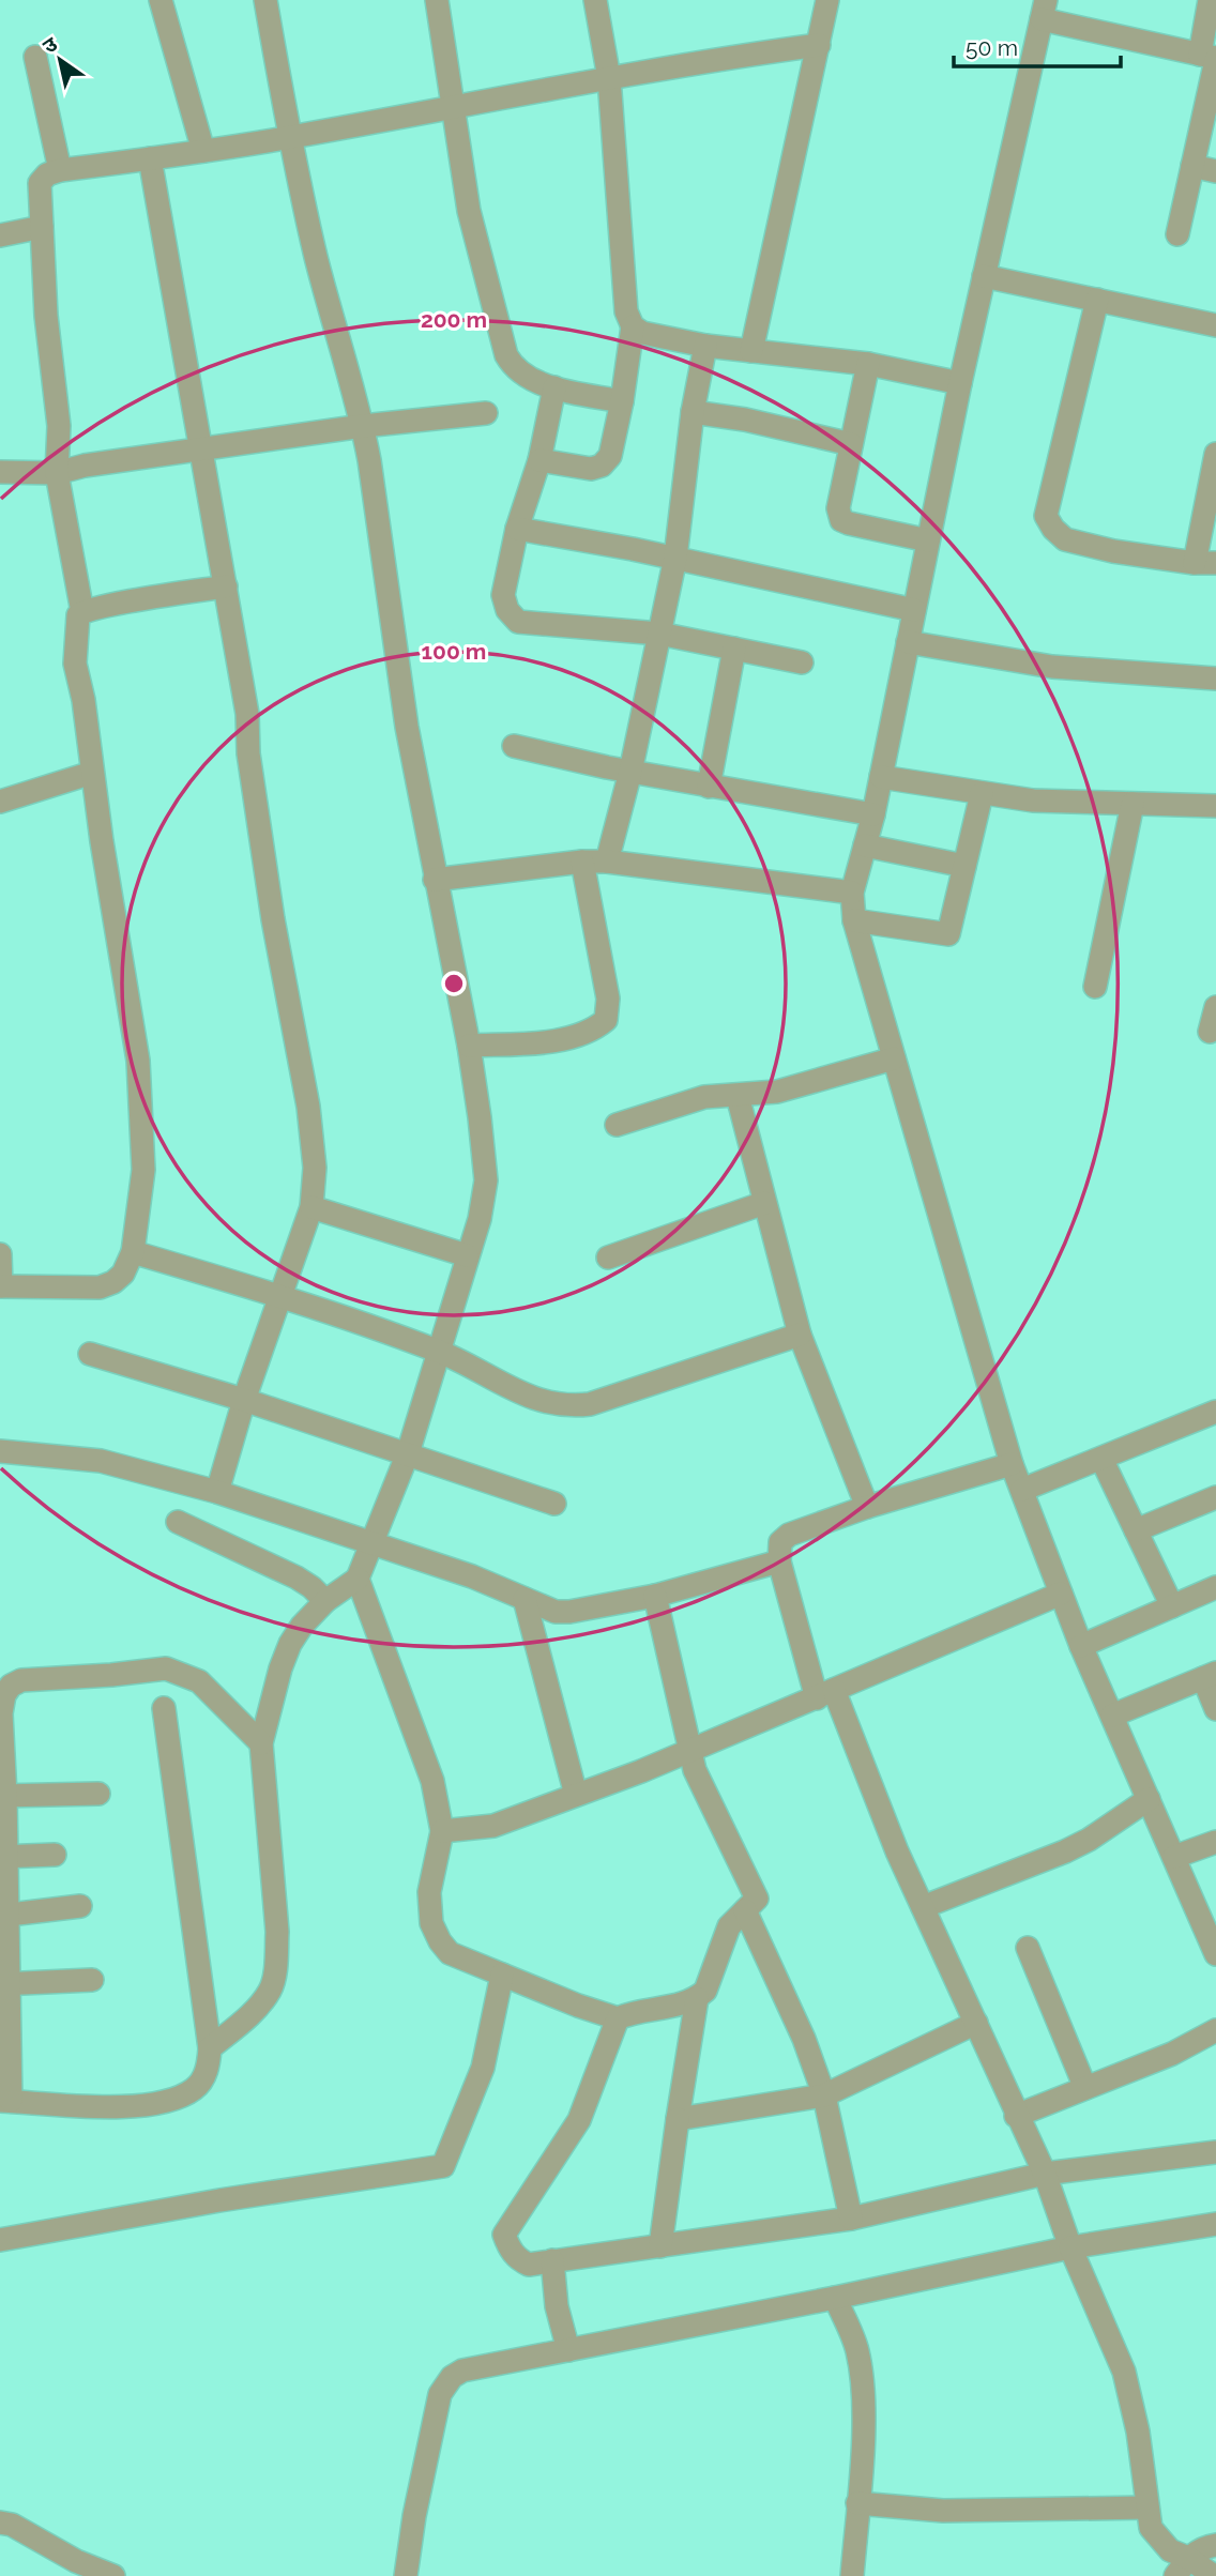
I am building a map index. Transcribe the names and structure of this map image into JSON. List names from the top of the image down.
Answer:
{
  "scale_bar": "50 m",
  "north": "top left",
  "rings": ["200 m", "100 m"]
}
